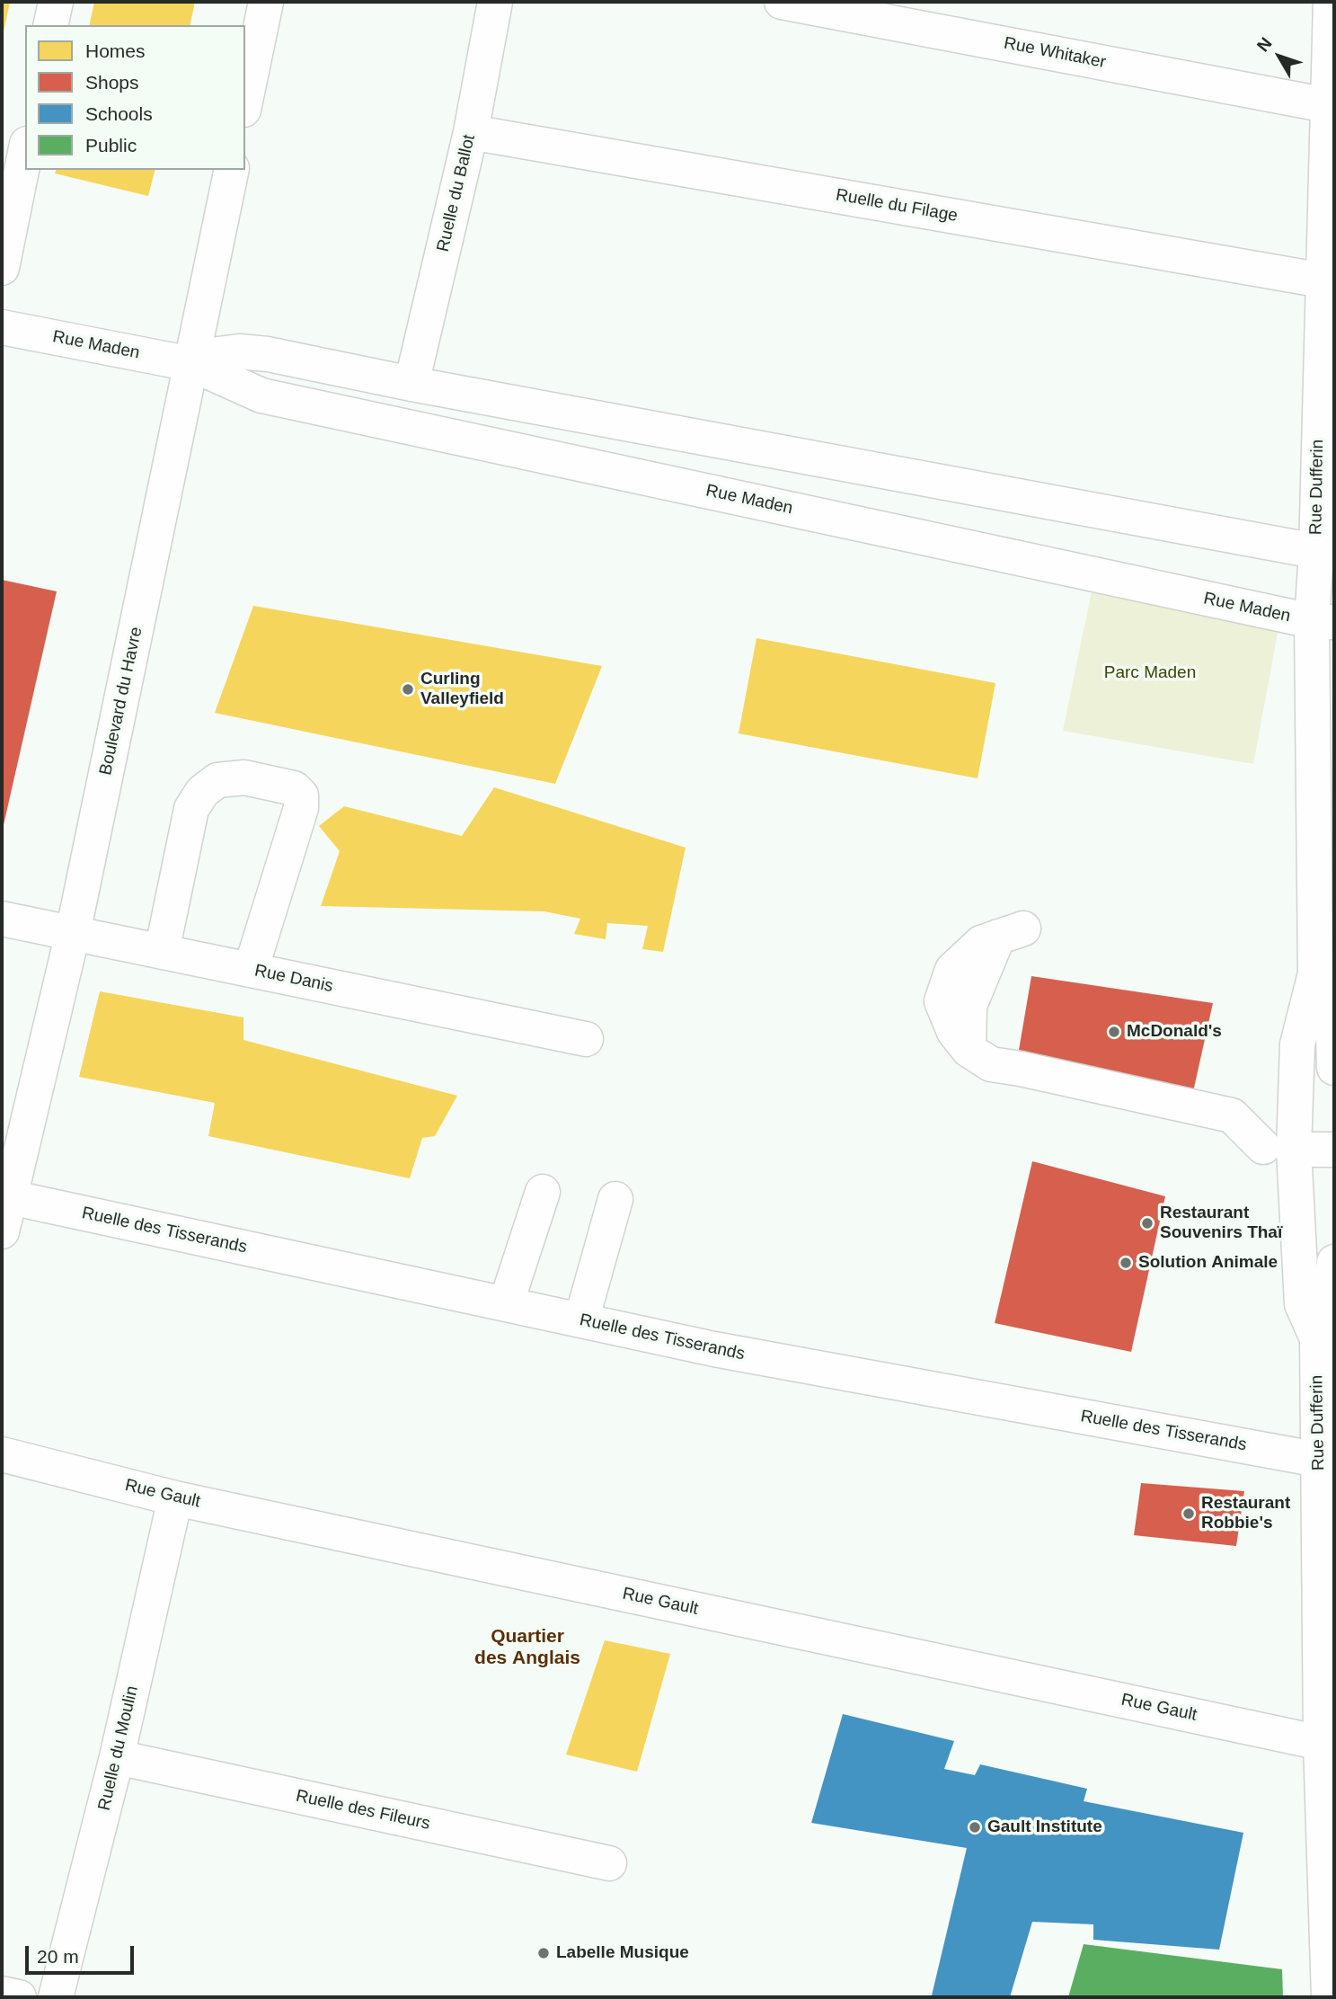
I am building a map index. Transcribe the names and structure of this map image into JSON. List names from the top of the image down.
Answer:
{
  "streets": {
    "street": [
      "Rue Whitaker",
      "Ruelle du Ballot",
      "Ruelle du Filage",
      "Rue Maden",
      "Rue Dufferin",
      "Boulevard du Havre",
      "Rue Danis",
      "Ruelle des Tisserands",
      "Rue Gault",
      "Ruelle du Moulin",
      "Ruelle des Fileurs"
    ]
  },
  "crossings": [
    ["Rue Whitaker", "Rue Dufferin"],
    ["Ruelle du Ballot", "Ruelle du Filage"],
    ["Ruelle du Filage", "Rue Dufferin"],
    ["Rue Maden", "Rue Dufferin"],
    ["Rue Maden", "Boulevard du Havre"],
    ["Rue Dufferin", "Ruelle des Tisserands"],
    ["Rue Dufferin", "Rue Gault"],
    ["Boulevard du Havre", "Rue Danis"],
    ["Boulevard du Havre", "Ruelle des Tisserands"],
    ["Rue Gault", "Ruelle du Moulin"],
    ["Ruelle du Moulin", "Ruelle des Fileurs"]
  ],
  "districts": ["Quartier des Anglais"],
  "parks": ["Parc Maden"],
  "places": [
    "Curling Valleyfield",
    "McDonald's",
    "Restaurant Souvenirs Thaï",
    "Solution Animale",
    "Restaurant Robbie's",
    "Gault Institute",
    "Labelle Musique"
  ],
  "legend": [
    "Homes",
    "Shops",
    "Schools",
    "Public"
  ],
  "scale_bar": "20 m",
  "north": "top left"
}
